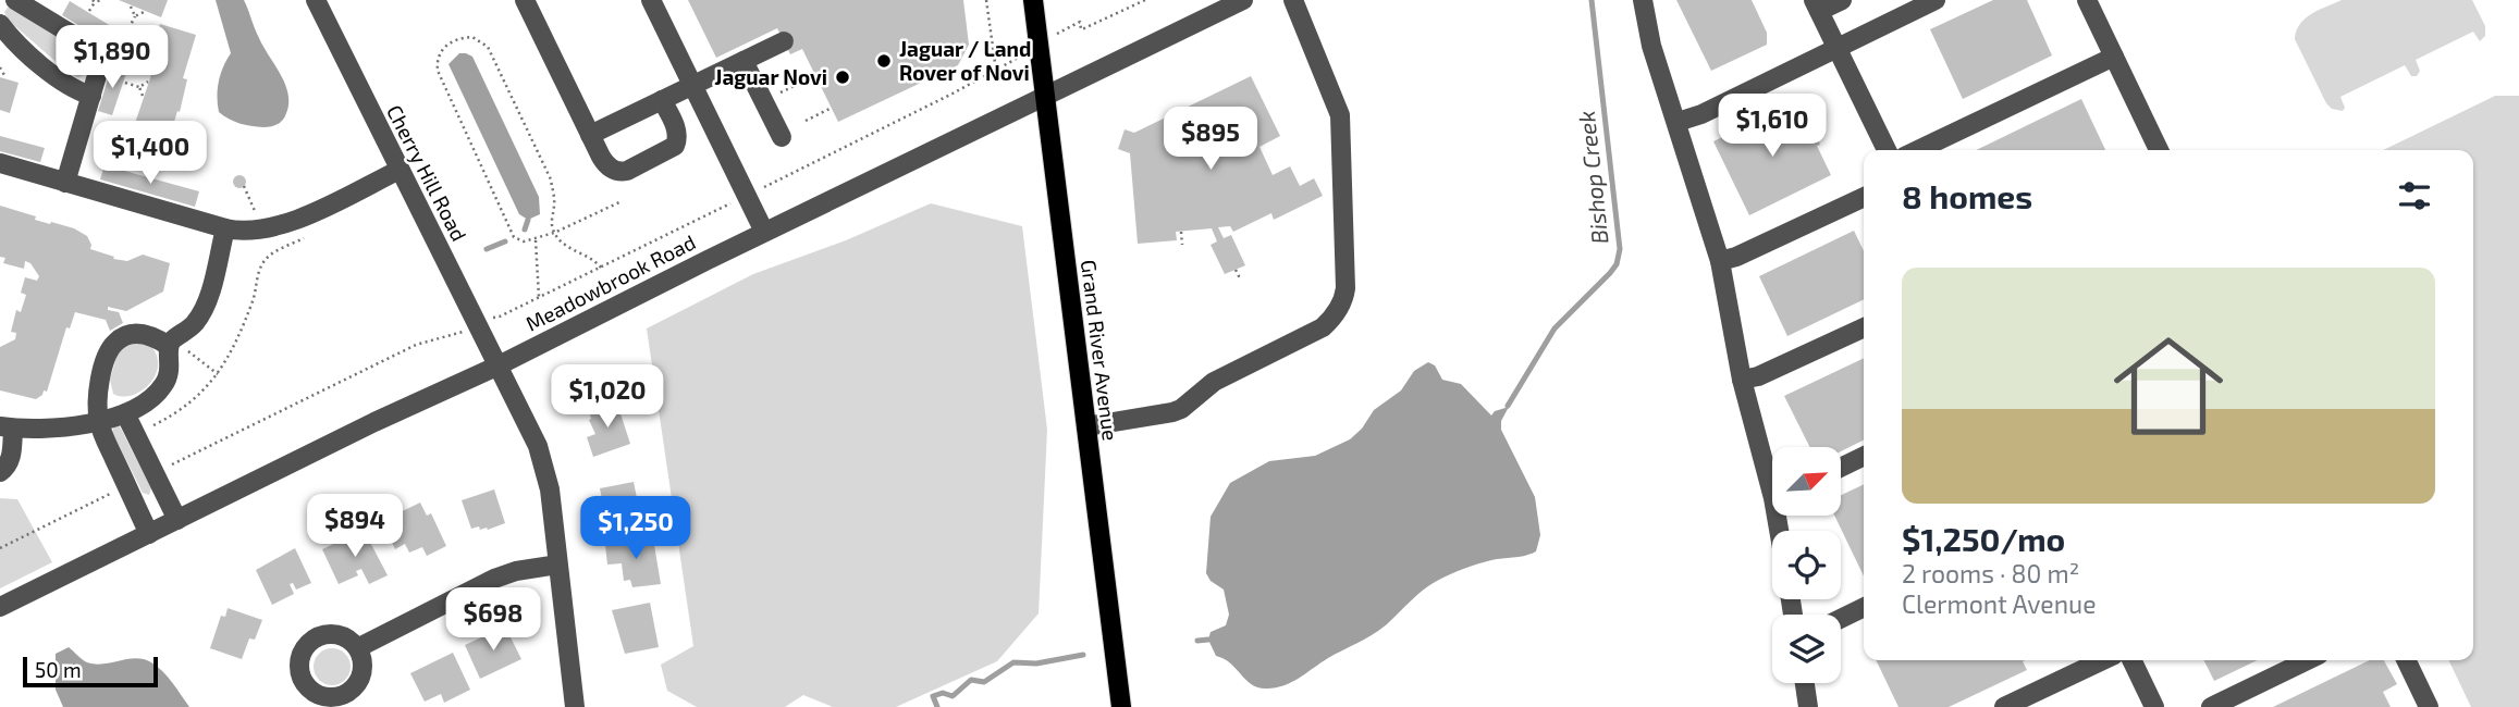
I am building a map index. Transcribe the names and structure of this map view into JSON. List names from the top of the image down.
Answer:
{
  "streets": {
    "main road": ["Grand River Avenue"],
    "street": ["Cherry Hill Road", "Meadowbrook Road"]
  },
  "crossings": [
    ["Cherry Hill Road", "Meadowbrook Road"],
    ["Meadowbrook Road", "Grand River Avenue"]
  ],
  "water": ["Bishop Creek"],
  "places": ["Jaguar / Land Rover of Novi", "Jaguar Novi"],
  "scale_bar": "50 m",
  "north": "top right",
  "page": {
    "price": [
      "$1,890",
      "$1,610",
      "$895",
      "$1,400",
      "$1,020",
      "$894",
      "$1,250",
      "$698"
    ],
    "heading": "8 homes",
    "list": [
      {
        "name": "$1,250/mo",
        "note": "2 rooms · 80 m² · Clermont Avenue"
      }
    ],
    "scale": "50 m"
  }
}
